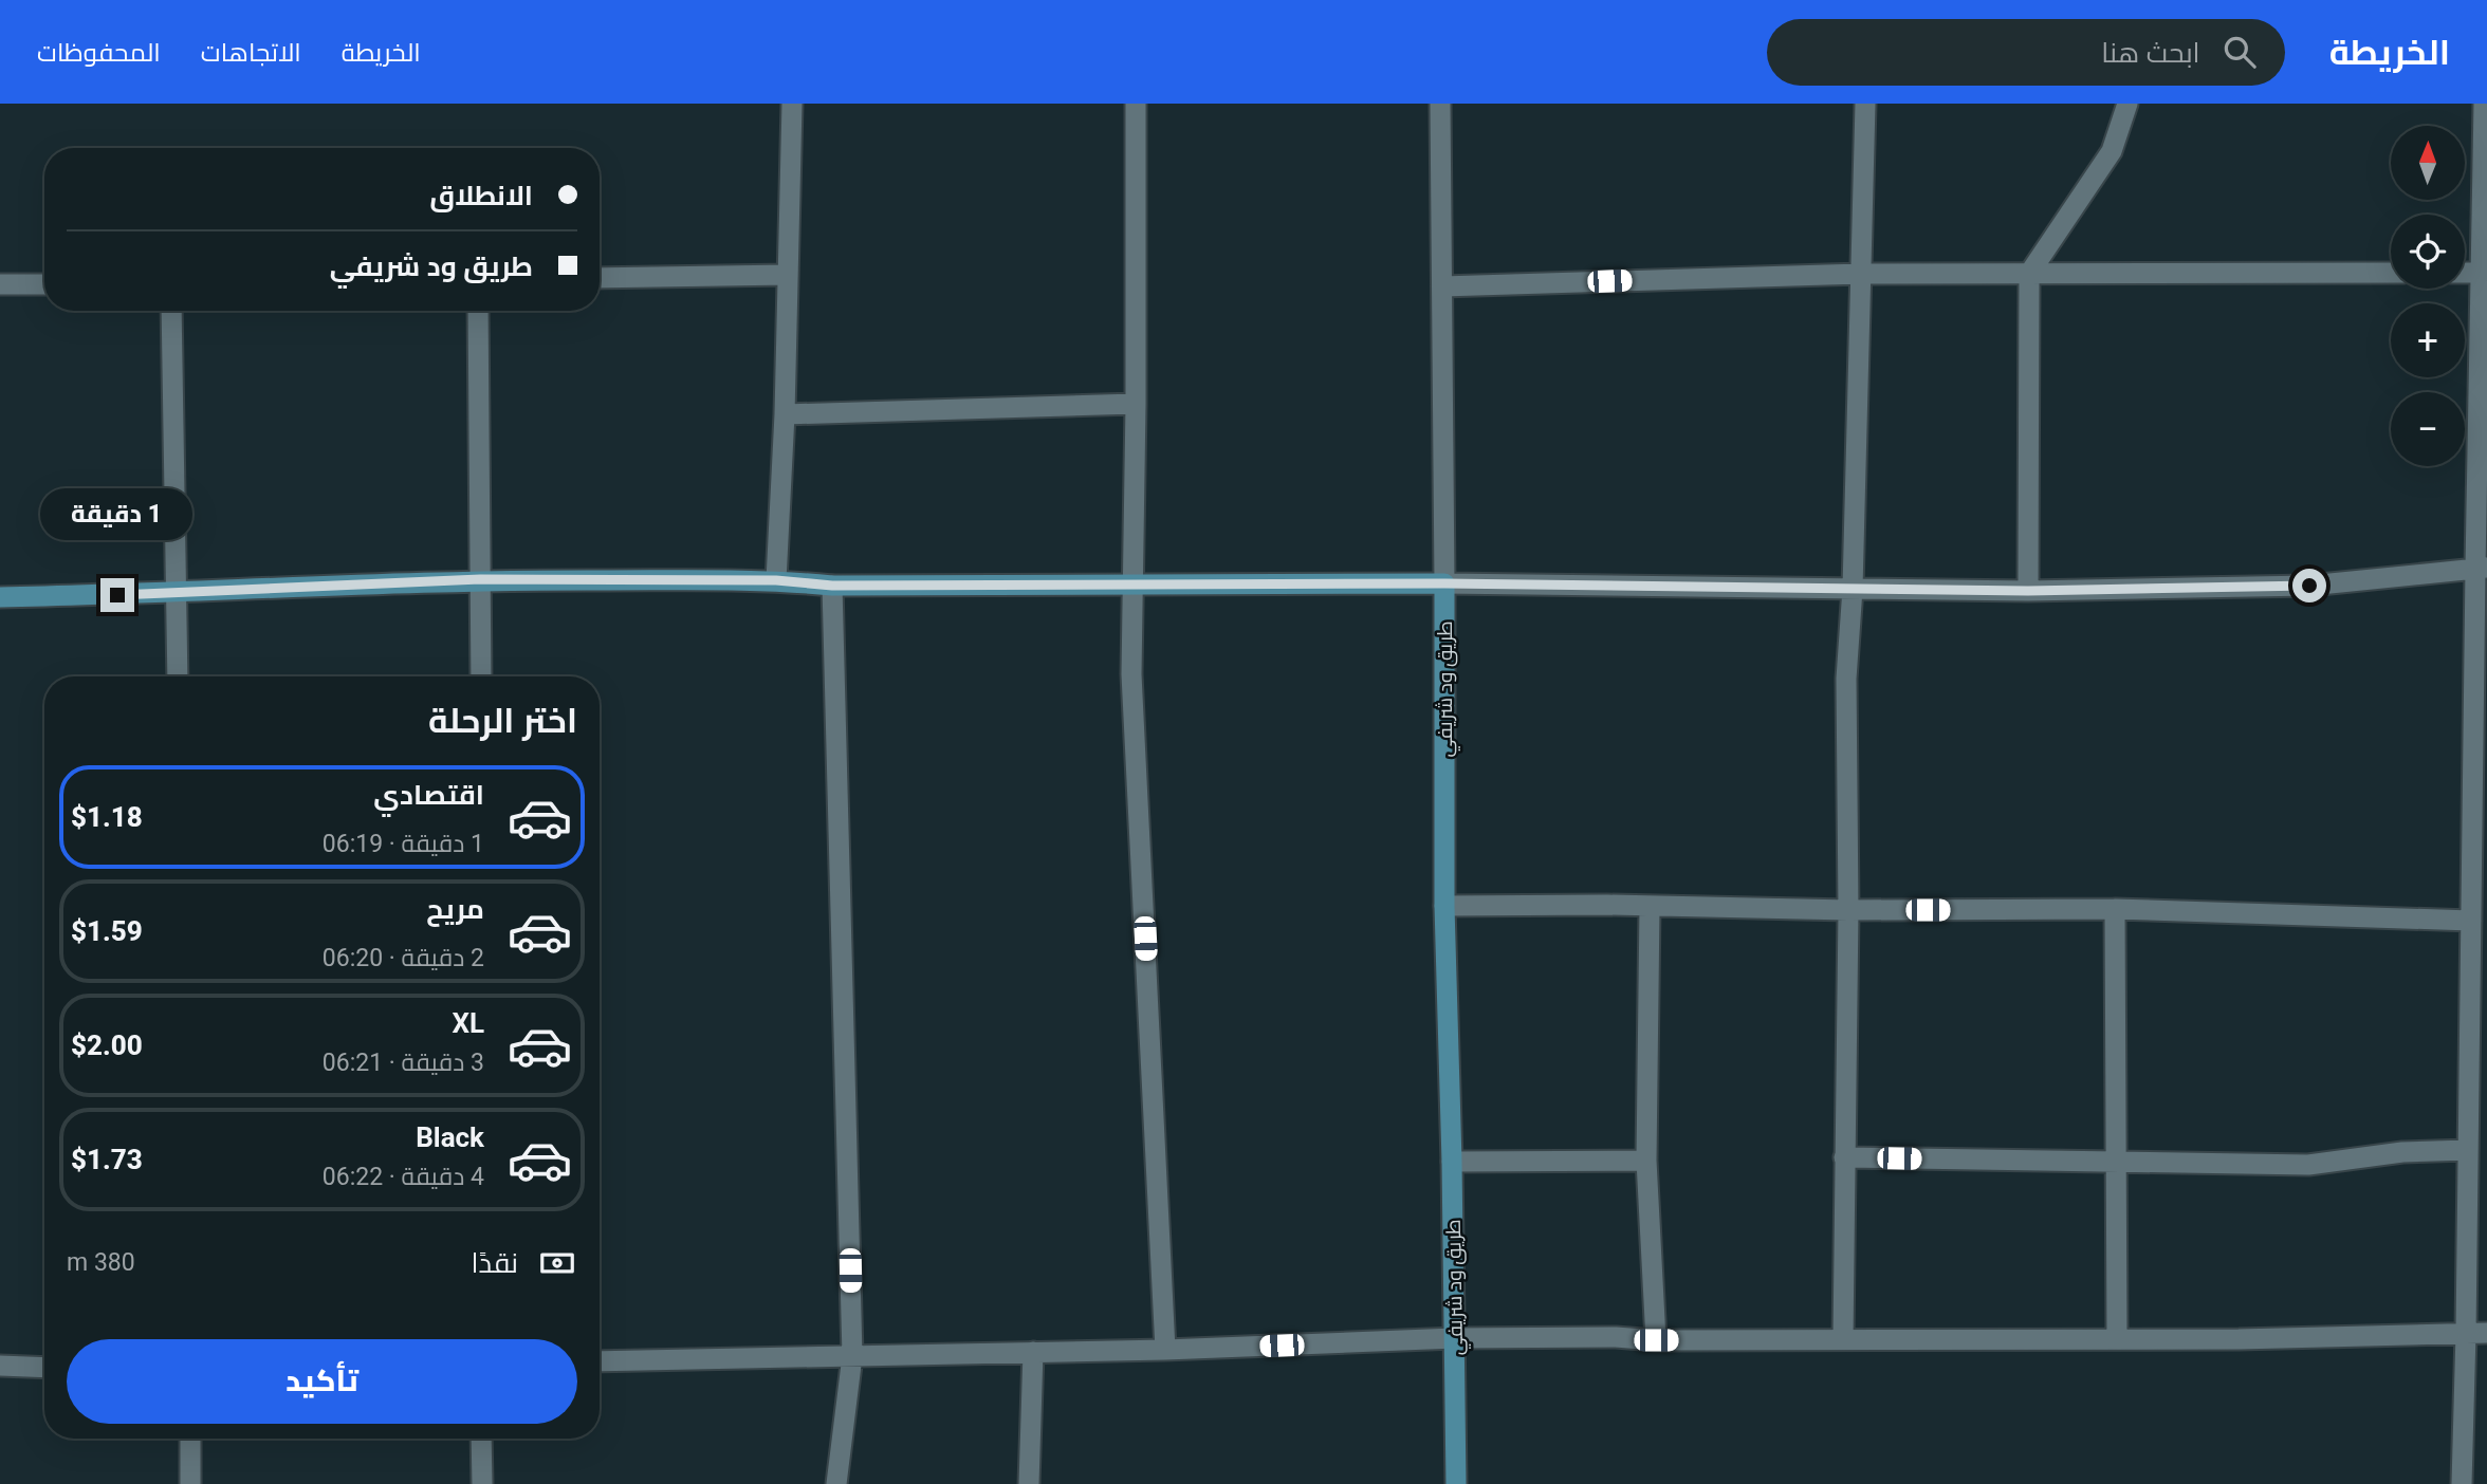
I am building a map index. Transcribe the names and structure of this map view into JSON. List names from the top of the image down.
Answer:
{
  "streets": {
    "main road": ["طريق ود شريفي"]
  },
  "north": "top",
  "page": {
    "header": "الخريطة",
    "search": "ابحث هنا",
    "nav": ["الخريطة", "الاتجاهات", "المحفوظات"],
    "map_buttons": ["+", "−"],
    "banner": ["الانطلاق", "طريق ود شريفي"],
    "bubble": "1 دقيقة",
    "heading": "اختر الرحلة",
    "list": [
      {
        "name": "اقتصادي",
        "note": "1 دقيقة · 06:19",
        "value": "$1.18"
      },
      {
        "name": "مريح",
        "note": "2 دقيقة · 06:20",
        "value": "$1.59"
      },
      {
        "name": "XL",
        "note": "3 دقيقة · 06:21",
        "value": "$2.00"
      },
      {
        "name": "Black",
        "note": "4 دقيقة · 06:22",
        "value": "$1.73"
      }
    ],
    "pay": ["نقدًا", "380 m"],
    "buttons": "تأكيد"
  }
}
